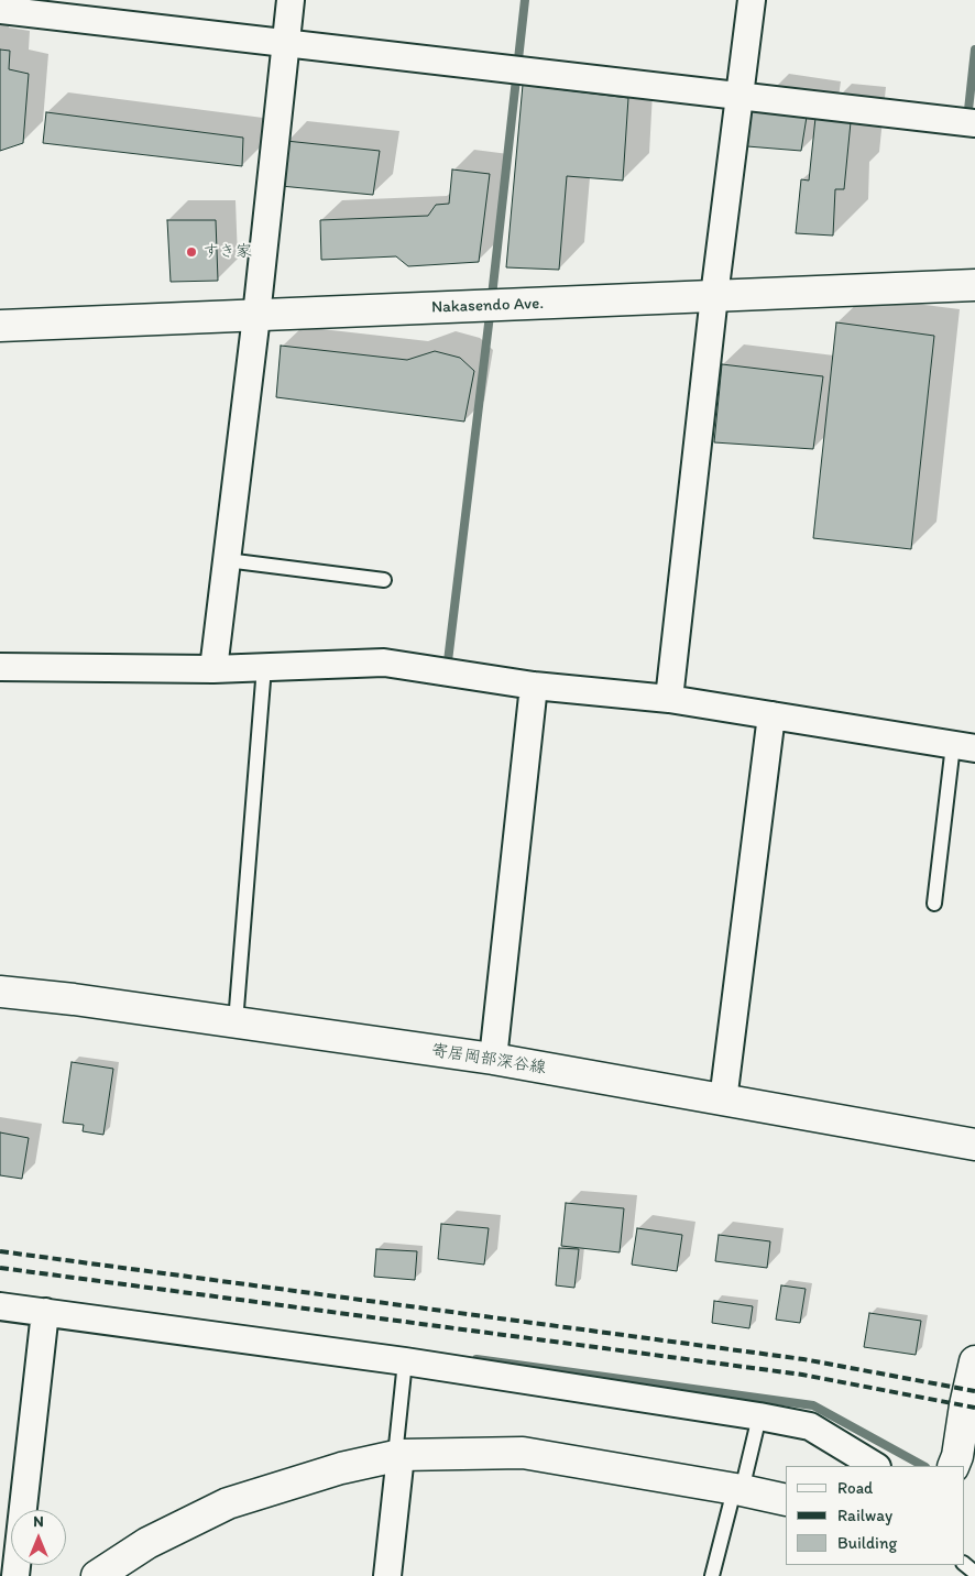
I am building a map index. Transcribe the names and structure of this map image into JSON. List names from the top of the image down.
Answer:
{
  "streets": {
    "main road": ["Nakasendo Ave.", "寄居岡部深谷線"]
  },
  "places": ["すき家"],
  "legend": ["Road", "Railway", "Building"],
  "north": "top"
}
